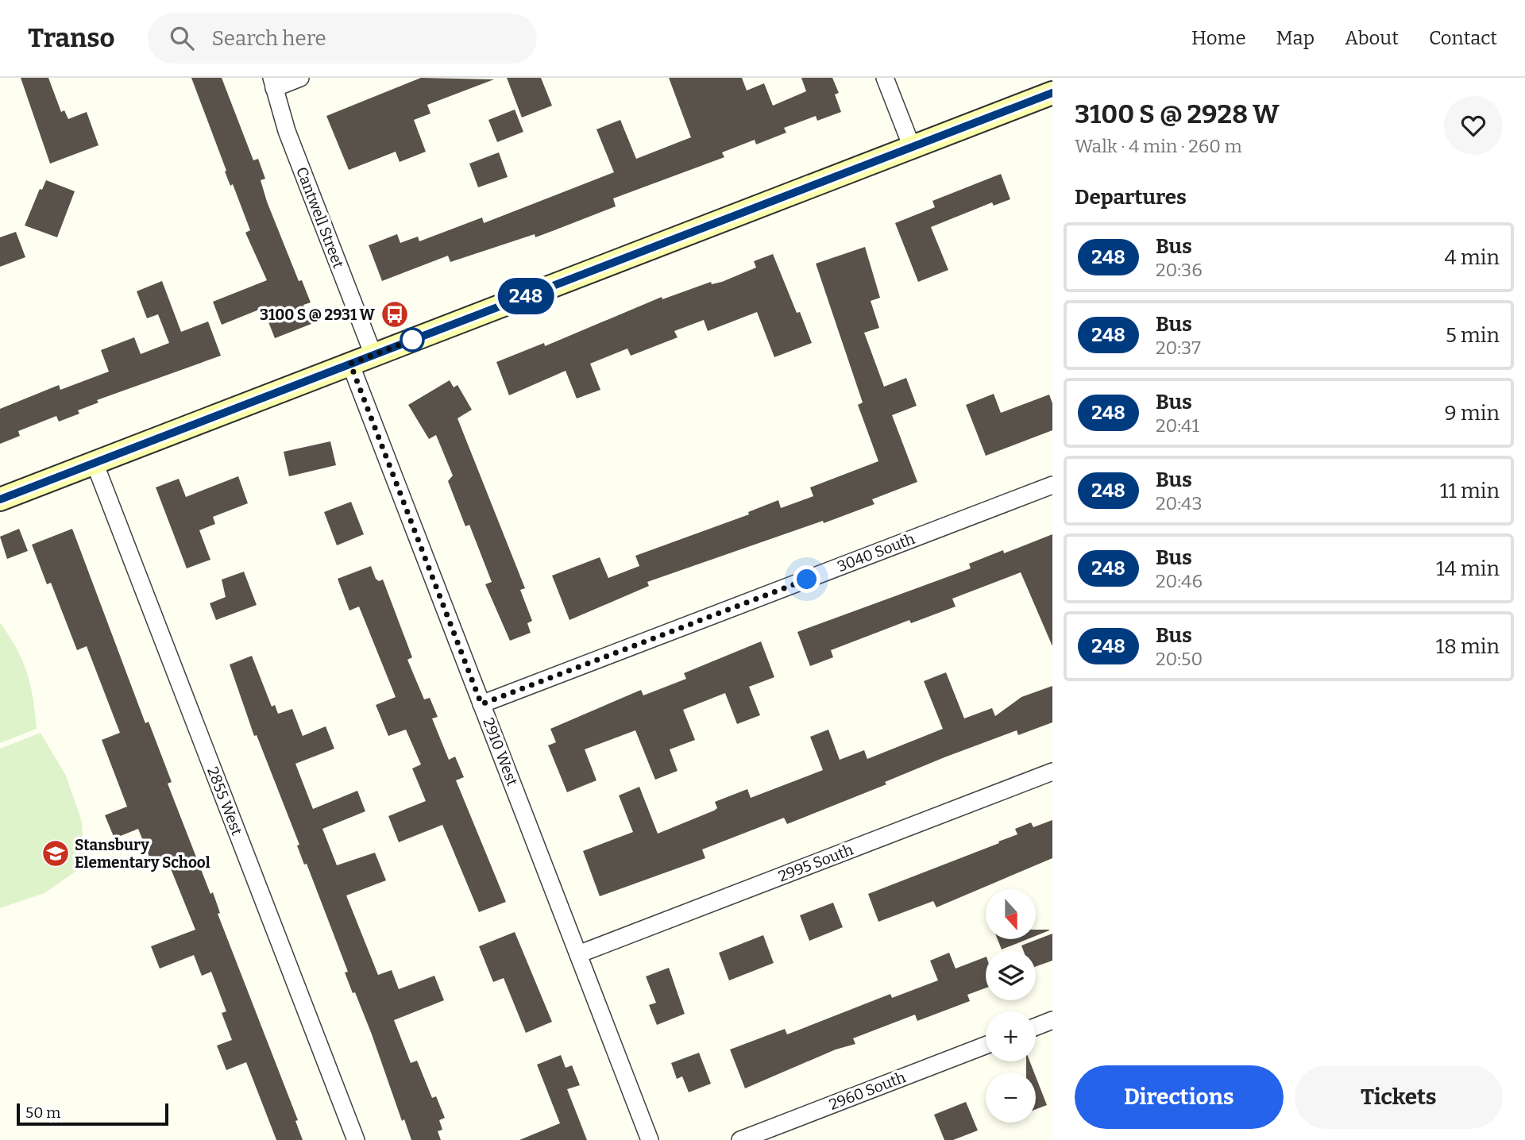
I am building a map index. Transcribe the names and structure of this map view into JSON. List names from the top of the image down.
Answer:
{
  "streets": {
    "street": [
      "Cantwell Street",
      "3040 South",
      "2910 West",
      "2855 West",
      "2995 South",
      "2960 South"
    ]
  },
  "crossings": [
    ["3040 South", "2910 West"],
    ["2910 West", "2995 South"]
  ],
  "places": {
    "bus stop": ["3100 S @ 2931 W"],
    "school or university": ["Stansbury Elementary School"]
  },
  "lines": ["bus line 248"],
  "scale_bar": "50 m",
  "north": "bottom",
  "page": {
    "header": "Transo",
    "search": "Search here",
    "nav": [
      "Home",
      "Map",
      "About",
      "Contact"
    ],
    "on_map": "248",
    "heading": [
      ["3100 S @ 2928 W", "Walk · 4 min · 260 m"],
      "Departures"
    ],
    "list": [
      {
        "mark": "248",
        "name": "Bus",
        "note": "20:36",
        "value": "4 min"
      },
      {
        "mark": "248",
        "name": "Bus",
        "note": "20:37",
        "value": "5 min"
      },
      {
        "mark": "248",
        "name": "Bus",
        "note": "20:41",
        "value": "9 min"
      },
      {
        "mark": "248",
        "name": "Bus",
        "note": "20:43",
        "value": "11 min"
      },
      {
        "mark": "248",
        "name": "Bus",
        "note": "20:46",
        "value": "14 min"
      },
      {
        "mark": "248",
        "name": "Bus",
        "note": "20:50",
        "value": "18 min"
      }
    ],
    "map_buttons": ["+", "−"],
    "buttons": ["Directions", "Tickets"],
    "scale": "50 m"
  }
}
